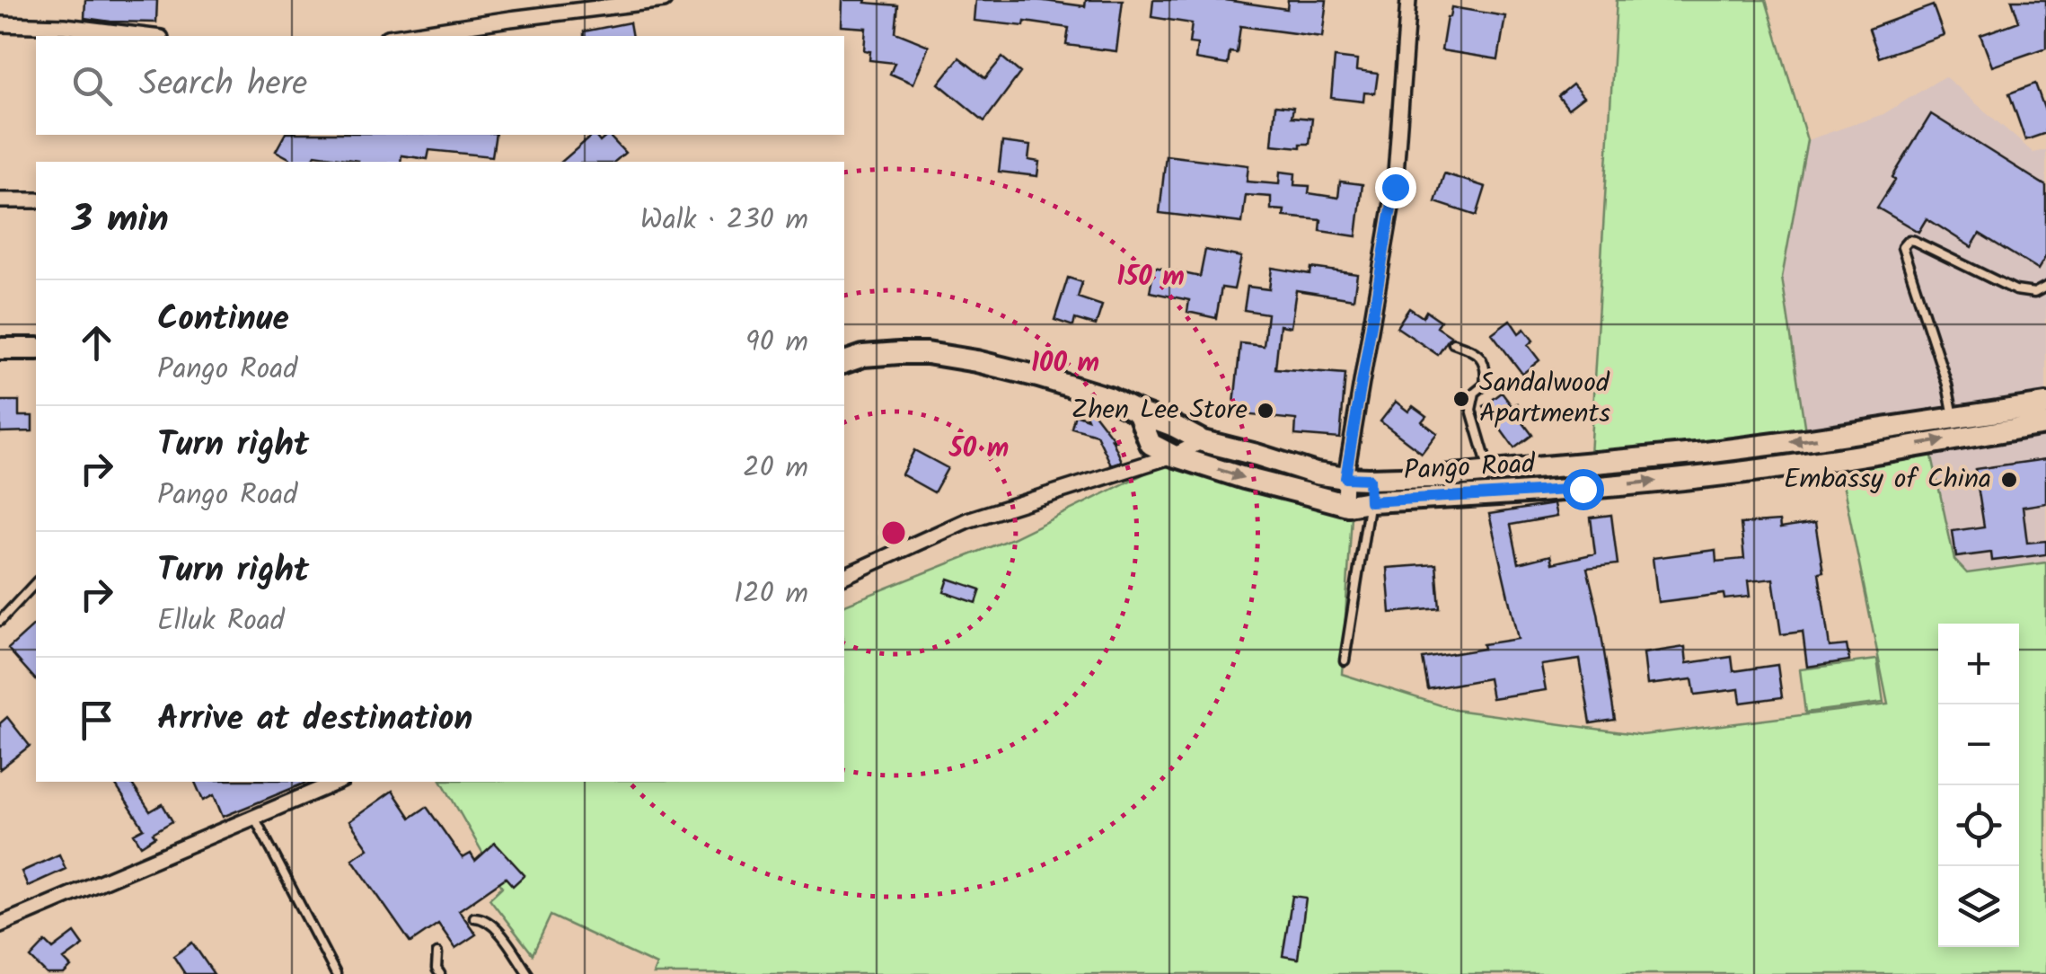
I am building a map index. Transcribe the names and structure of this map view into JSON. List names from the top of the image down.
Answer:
{
  "streets": {
    "street": ["Pango Road"]
  },
  "places": ["Sandalwood Apartments", "Zhen Lee Store", "Embassy of China"],
  "page": {
    "search": "Search here",
    "heading": ["3 min", "Walk · 230 m"],
    "list": [
      ["Continue", "Pango Road", "90 m"],
      ["Turn right", "Pango Road", "20 m"],
      ["Turn right", "Elluk Road", "120 m"],
      "Arrive at destination"
    ],
    "map_buttons": ["+", "−"]
  },
  "rings": ["150 m", "100 m", "50 m"]
}
